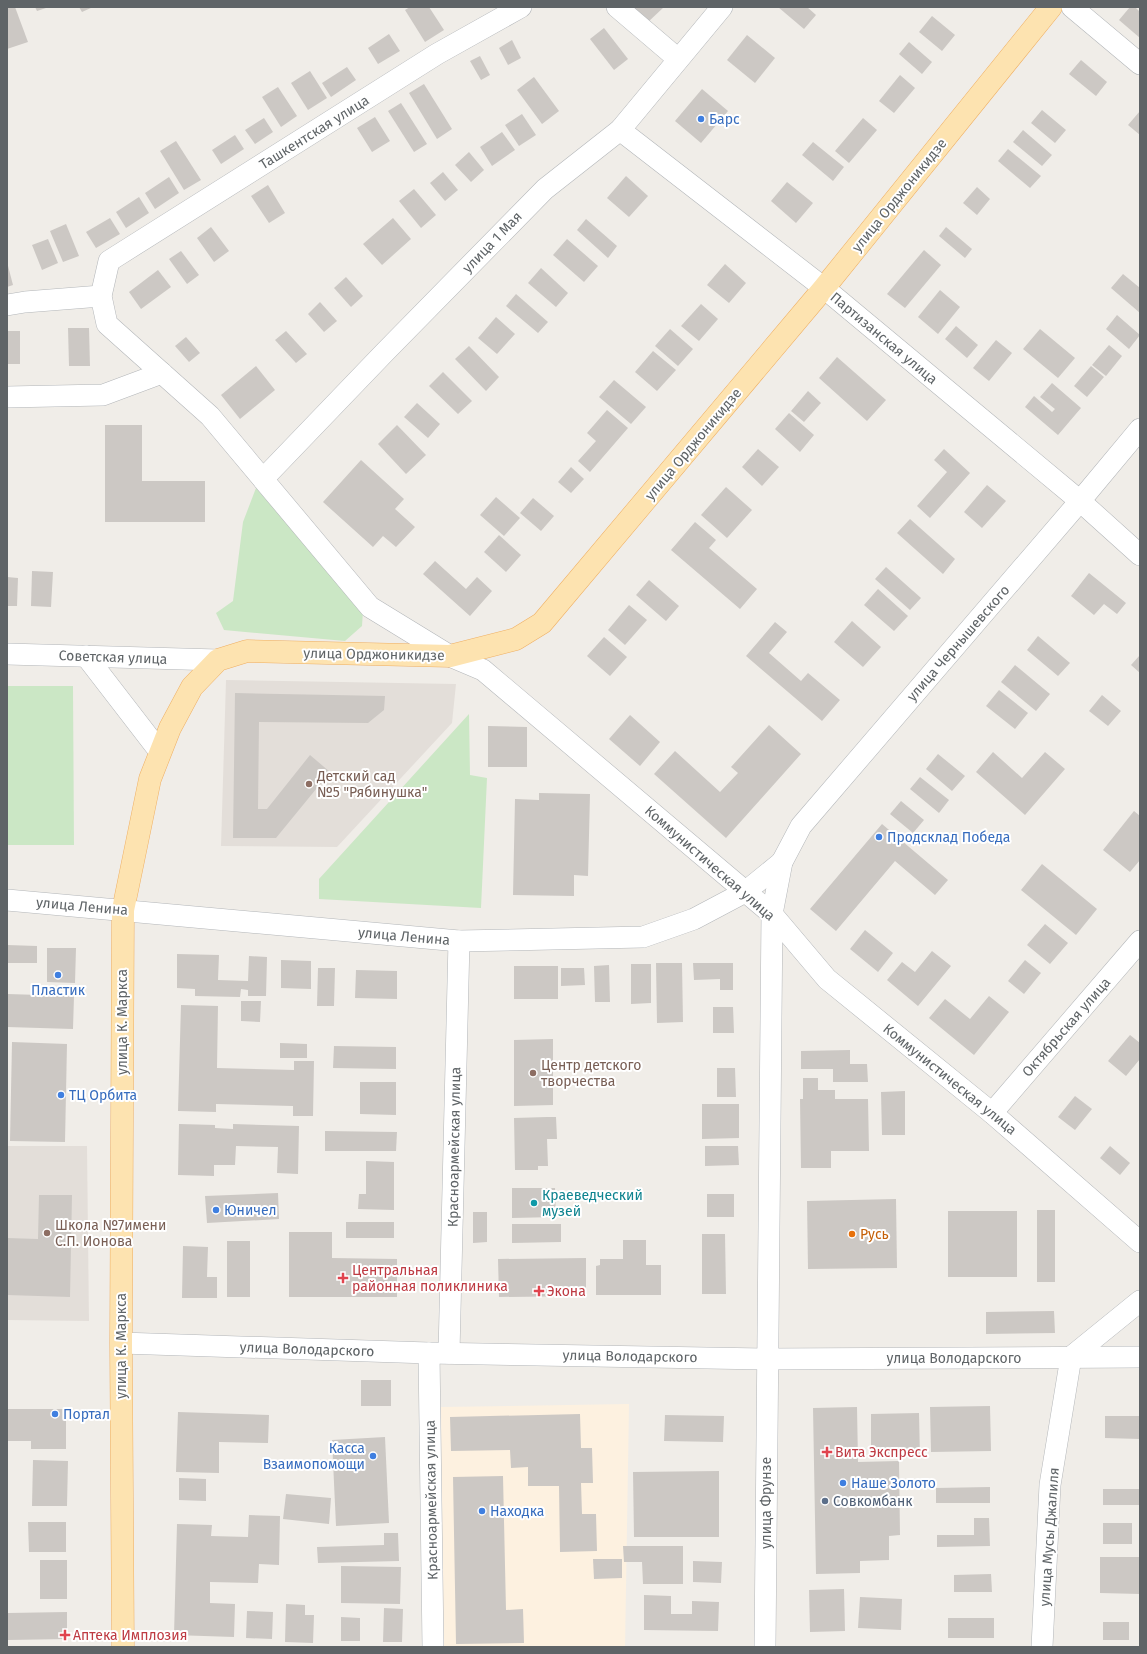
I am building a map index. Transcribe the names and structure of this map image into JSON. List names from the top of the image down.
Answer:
{
  "streets": {
    "main road": ["улица Орджоникидзе", "улица К. Маркса"],
    "street": [
      "Ташкентская улица",
      "улица 1 Мая",
      "Партизанская улица",
      "улица Чернышевского",
      "Советская улица",
      "Коммунистическая улица",
      "улица Ленина",
      "Октябрьская улица",
      "Красноармейская улица",
      "улица Володарского",
      "улица Фрунзе",
      "улица Мусы Джалиля"
    ]
  },
  "crossings": [
    ["Ташкентская улица", "Коммунистическая улица"],
    ["улица Орджоникидзе", "Партизанская улица"],
    ["улица Орджоникидзе", "Советская улица"],
    ["улица Орджоникидзе", "Коммунистическая улица"],
    ["улица Орджоникидзе", "улица К. Маркса"],
    ["улица 1 Мая", "Партизанская улица"],
    ["улица 1 Мая", "Коммунистическая улица"],
    ["Партизанская улица", "улица Чернышевского"],
    ["улица Чернышевского", "улица Ленина"],
    ["улица Чернышевского", "улица Фрунзе"],
    ["Советская улица", "улица К. Маркса"],
    ["Коммунистическая улица", "улица Ленина"],
    ["Коммунистическая улица", "Октябрьская улица"],
    ["Коммунистическая улица", "улица Фрунзе"],
    ["улица Ленина", "улица К. Маркса"],
    ["улица Ленина", "Красноармейская улица"],
    ["улица Ленина", "улица Фрунзе"],
    ["улица К. Маркса", "улица Володарского"],
    ["Красноармейская улица", "улица Володарского"],
    ["улица Володарского", "улица Фрунзе"],
    ["улица Володарского", "улица Мусы Джалиля"]
  ],
  "places": {
    "other": [
      "Барс",
      "Детский сад №5 \"Рябинушка\"",
      "Продсклад Победа",
      "Пластик",
      "Центр детского творчества",
      "ТЦ Орбита",
      "Краеведческий музей",
      "Юничел",
      "Школа №7имени С.П. Ионова",
      "Русь",
      "Портал",
      "Касса Взаимопомощи",
      "Наше Золото",
      "Совкомбанк",
      "Находка"
    ],
    "health": [
      "Центральная районная поликлиника",
      "Экона",
      "Вита Экспресс",
      "Аптека Имплозия"
    ]
  }
}
